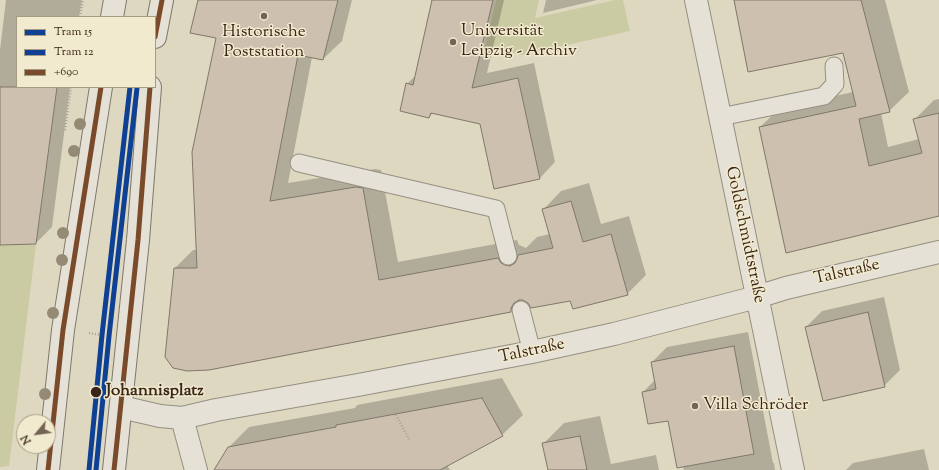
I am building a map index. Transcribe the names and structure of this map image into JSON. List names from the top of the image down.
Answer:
{
  "streets": {
    "street": ["Goldschmidtstraße", "Talstraße"]
  },
  "crossings": [
    ["Goldschmidtstraße", "Talstraße"]
  ],
  "places": [
    "Historische Poststation",
    "Universität Leipzig - Archiv",
    "Johannisplatz",
    "Villa Schröder"
  ],
  "lines": ["transit line +690", "tram line 15", "tram line 12"],
  "legend": ["Tram 15", "Tram 12", "+690"],
  "north": "bottom left"
}
